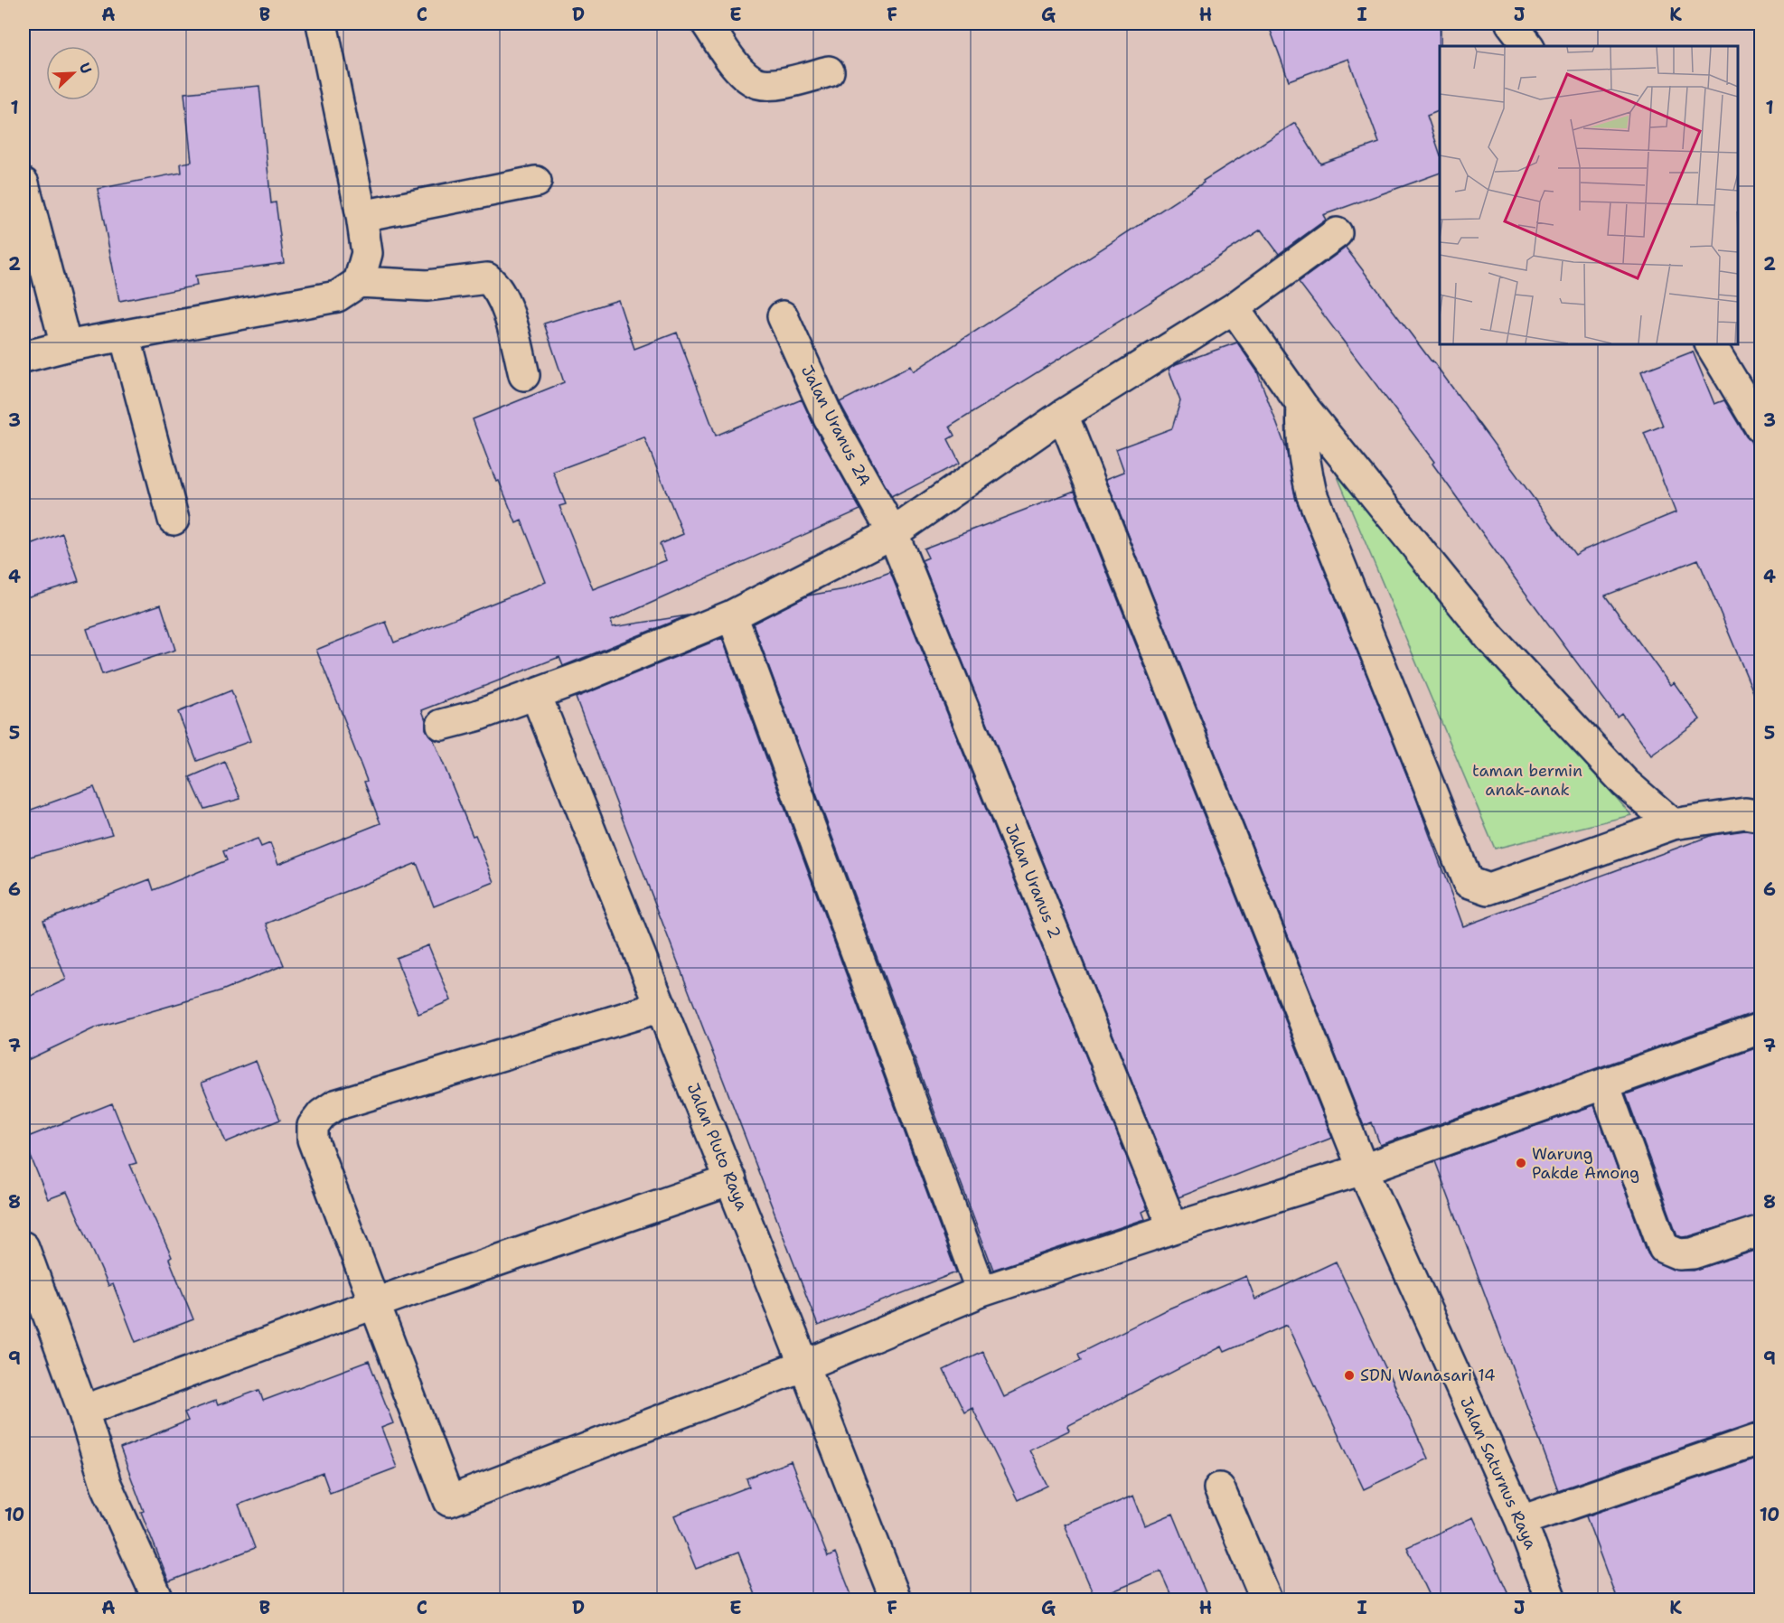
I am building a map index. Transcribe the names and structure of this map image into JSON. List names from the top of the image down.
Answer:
{
  "streets": {
    "street": [
      "Jalan Uranus 2A",
      "Jalan Uranus 2",
      "Jalan Pluto Raya",
      "Jalan Saturnus Raya"
    ]
  },
  "crossings": [
    ["Jalan Uranus 2A", "Jalan Uranus 2"]
  ],
  "parks": ["taman bermin anak-anak"],
  "places": ["Warung Pakde Among", "SDN Wanasari 14"],
  "north": "top right",
  "grid": {
    "columns": [
      "A",
      "B",
      "C",
      "D",
      "E",
      "F",
      "G",
      "H",
      "I",
      "J",
      "K"
    ],
    "rows": [
      "1",
      "2",
      "3",
      "4",
      "5",
      "6",
      "7",
      "8",
      "9",
      "10"
    ]
  }
}
